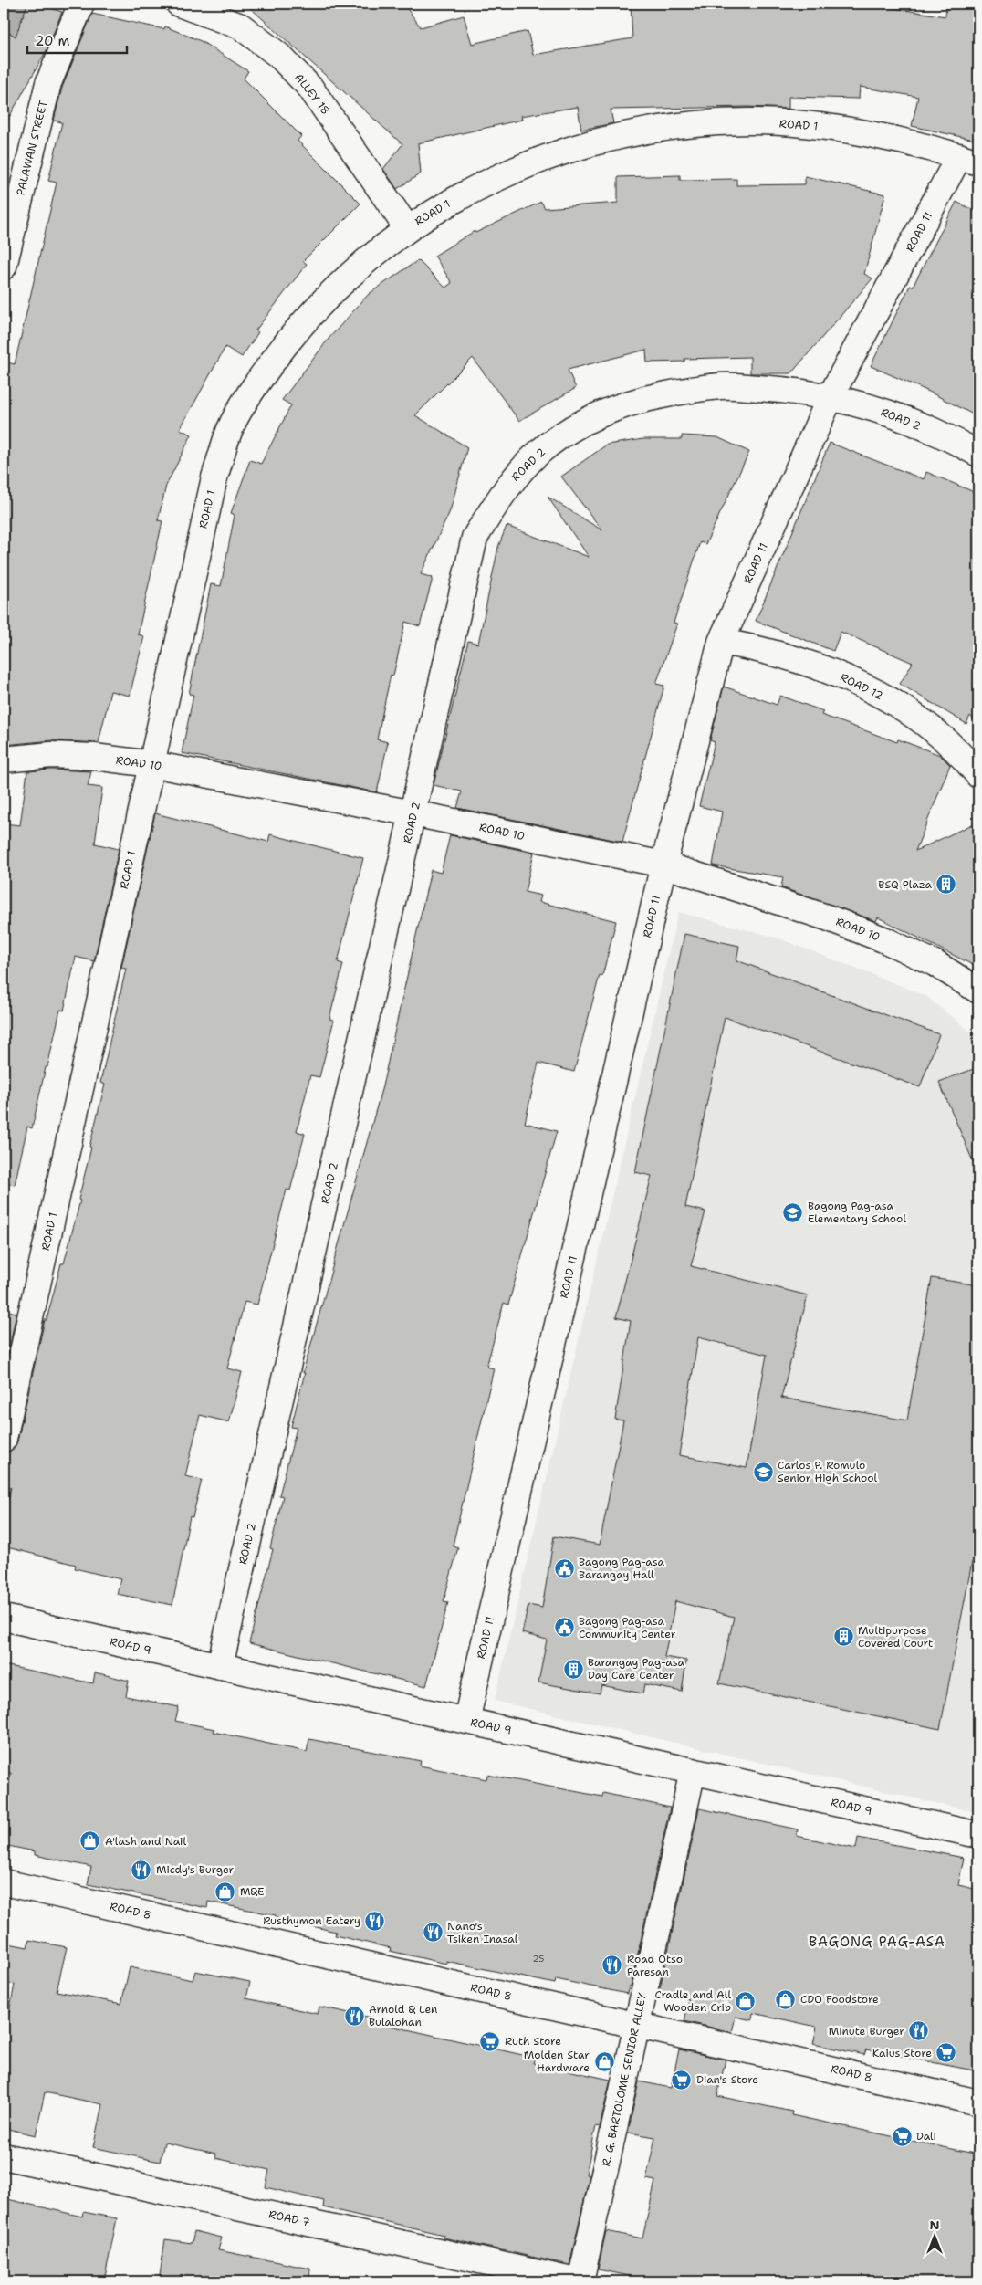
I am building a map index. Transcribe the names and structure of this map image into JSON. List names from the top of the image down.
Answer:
{
  "streets": {
    "street": [
      "ALLEY 18",
      "ROAD 1",
      "PALAWAN STREET",
      "ROAD 11",
      "ROAD 2",
      "ROAD 12",
      "ROAD 10",
      "ROAD 9",
      "ROAD 8",
      "R. G. BARTOLOME SENIOR ALLEY",
      "ROAD 7"
    ]
  },
  "crossings": [
    ["ALLEY 18", "ROAD 1"],
    ["ROAD 1", "ROAD 11"],
    ["ROAD 1", "ROAD 10"],
    ["ROAD 11", "ROAD 2"],
    ["ROAD 11", "ROAD 12"],
    ["ROAD 11", "ROAD 10"],
    ["ROAD 11", "ROAD 9"],
    ["ROAD 2", "ROAD 10"],
    ["ROAD 2", "ROAD 9"],
    ["ROAD 9", "R. G. BARTOLOME SENIOR ALLEY"],
    ["ROAD 8", "R. G. BARTOLOME SENIOR ALLEY"]
  ],
  "districts": ["BAGONG PAG-ASA"],
  "places": {
    "building": ["BSQ Plaza", "Multipurpose Covered Court", "Barangay Pag-asa Day Care Center"],
    "school or university": ["Bagong Pag-asa Elementary School", "Carlos P. Romulo Senior High School"],
    "public building": ["Bagong Pag-asa Barangay Hall", "Bagong Pag-asa Community Center"],
    "shop": [
      "A'lash and Nail",
      "M&E",
      "CDO Foodstore",
      "Cradle and All Wooden Crib",
      "Molden Star Hardware"
    ],
    "restaurant": [
      "Micdy's Burger",
      "Rusthymon Eatery",
      "Nano's Tsiken Inasal",
      "Road Otso Paresan",
      "Arnold & Len Bulalohan",
      "Minute Burger"
    ],
    "supermarket": [
      "Ruth Store",
      "Kaius Store",
      "Dian's Store",
      "Dali"
    ]
  },
  "house_numbers": ["25"],
  "scale_bar": "20 m",
  "north": "top"
}
